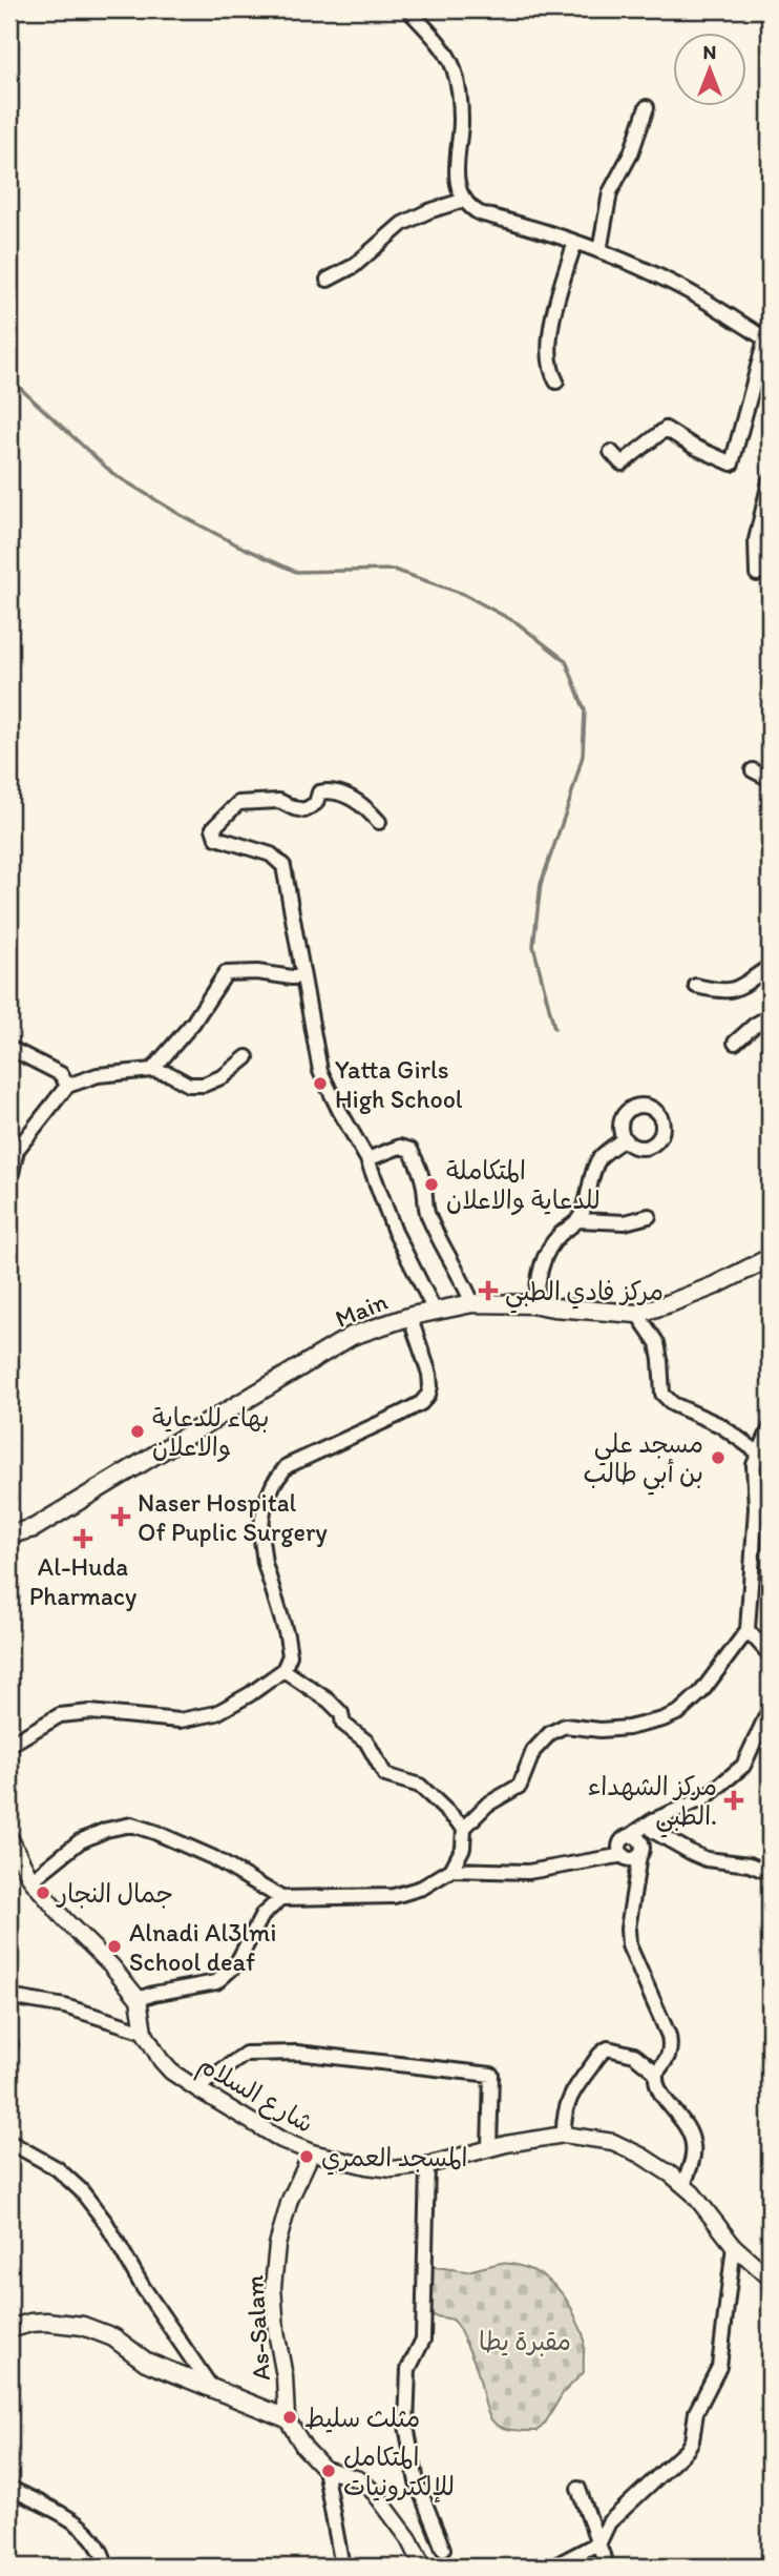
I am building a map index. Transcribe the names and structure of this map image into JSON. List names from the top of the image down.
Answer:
{
  "streets": {
    "main road": ["Main"],
    "street": ["شارع السلام", "As-Salam"]
  },
  "crossings": [
    ["شارع السلام", "As-Salam"]
  ],
  "parks": ["مقبرة يطا"],
  "places": {
    "other": [
      "Yatta Girls High School",
      "المتكاملة للدعاية والاعلان",
      "بهاء للدعاية والاعلان",
      "مسجد علي بن أبي طالب",
      "جمال النجار",
      "Alnadi Al3lmi School deaf",
      "المسجد العمري",
      "مثلث سليط",
      "المتكامل للإلكترونيات"
    ],
    "health": [
      "مركز فادي الطبي",
      "Naser Hospital Of Puplic Surgery",
      "Al-Huda Pharmacy",
      "مركز الشهداء الطبي."
    ]
  },
  "north": "top"
}
